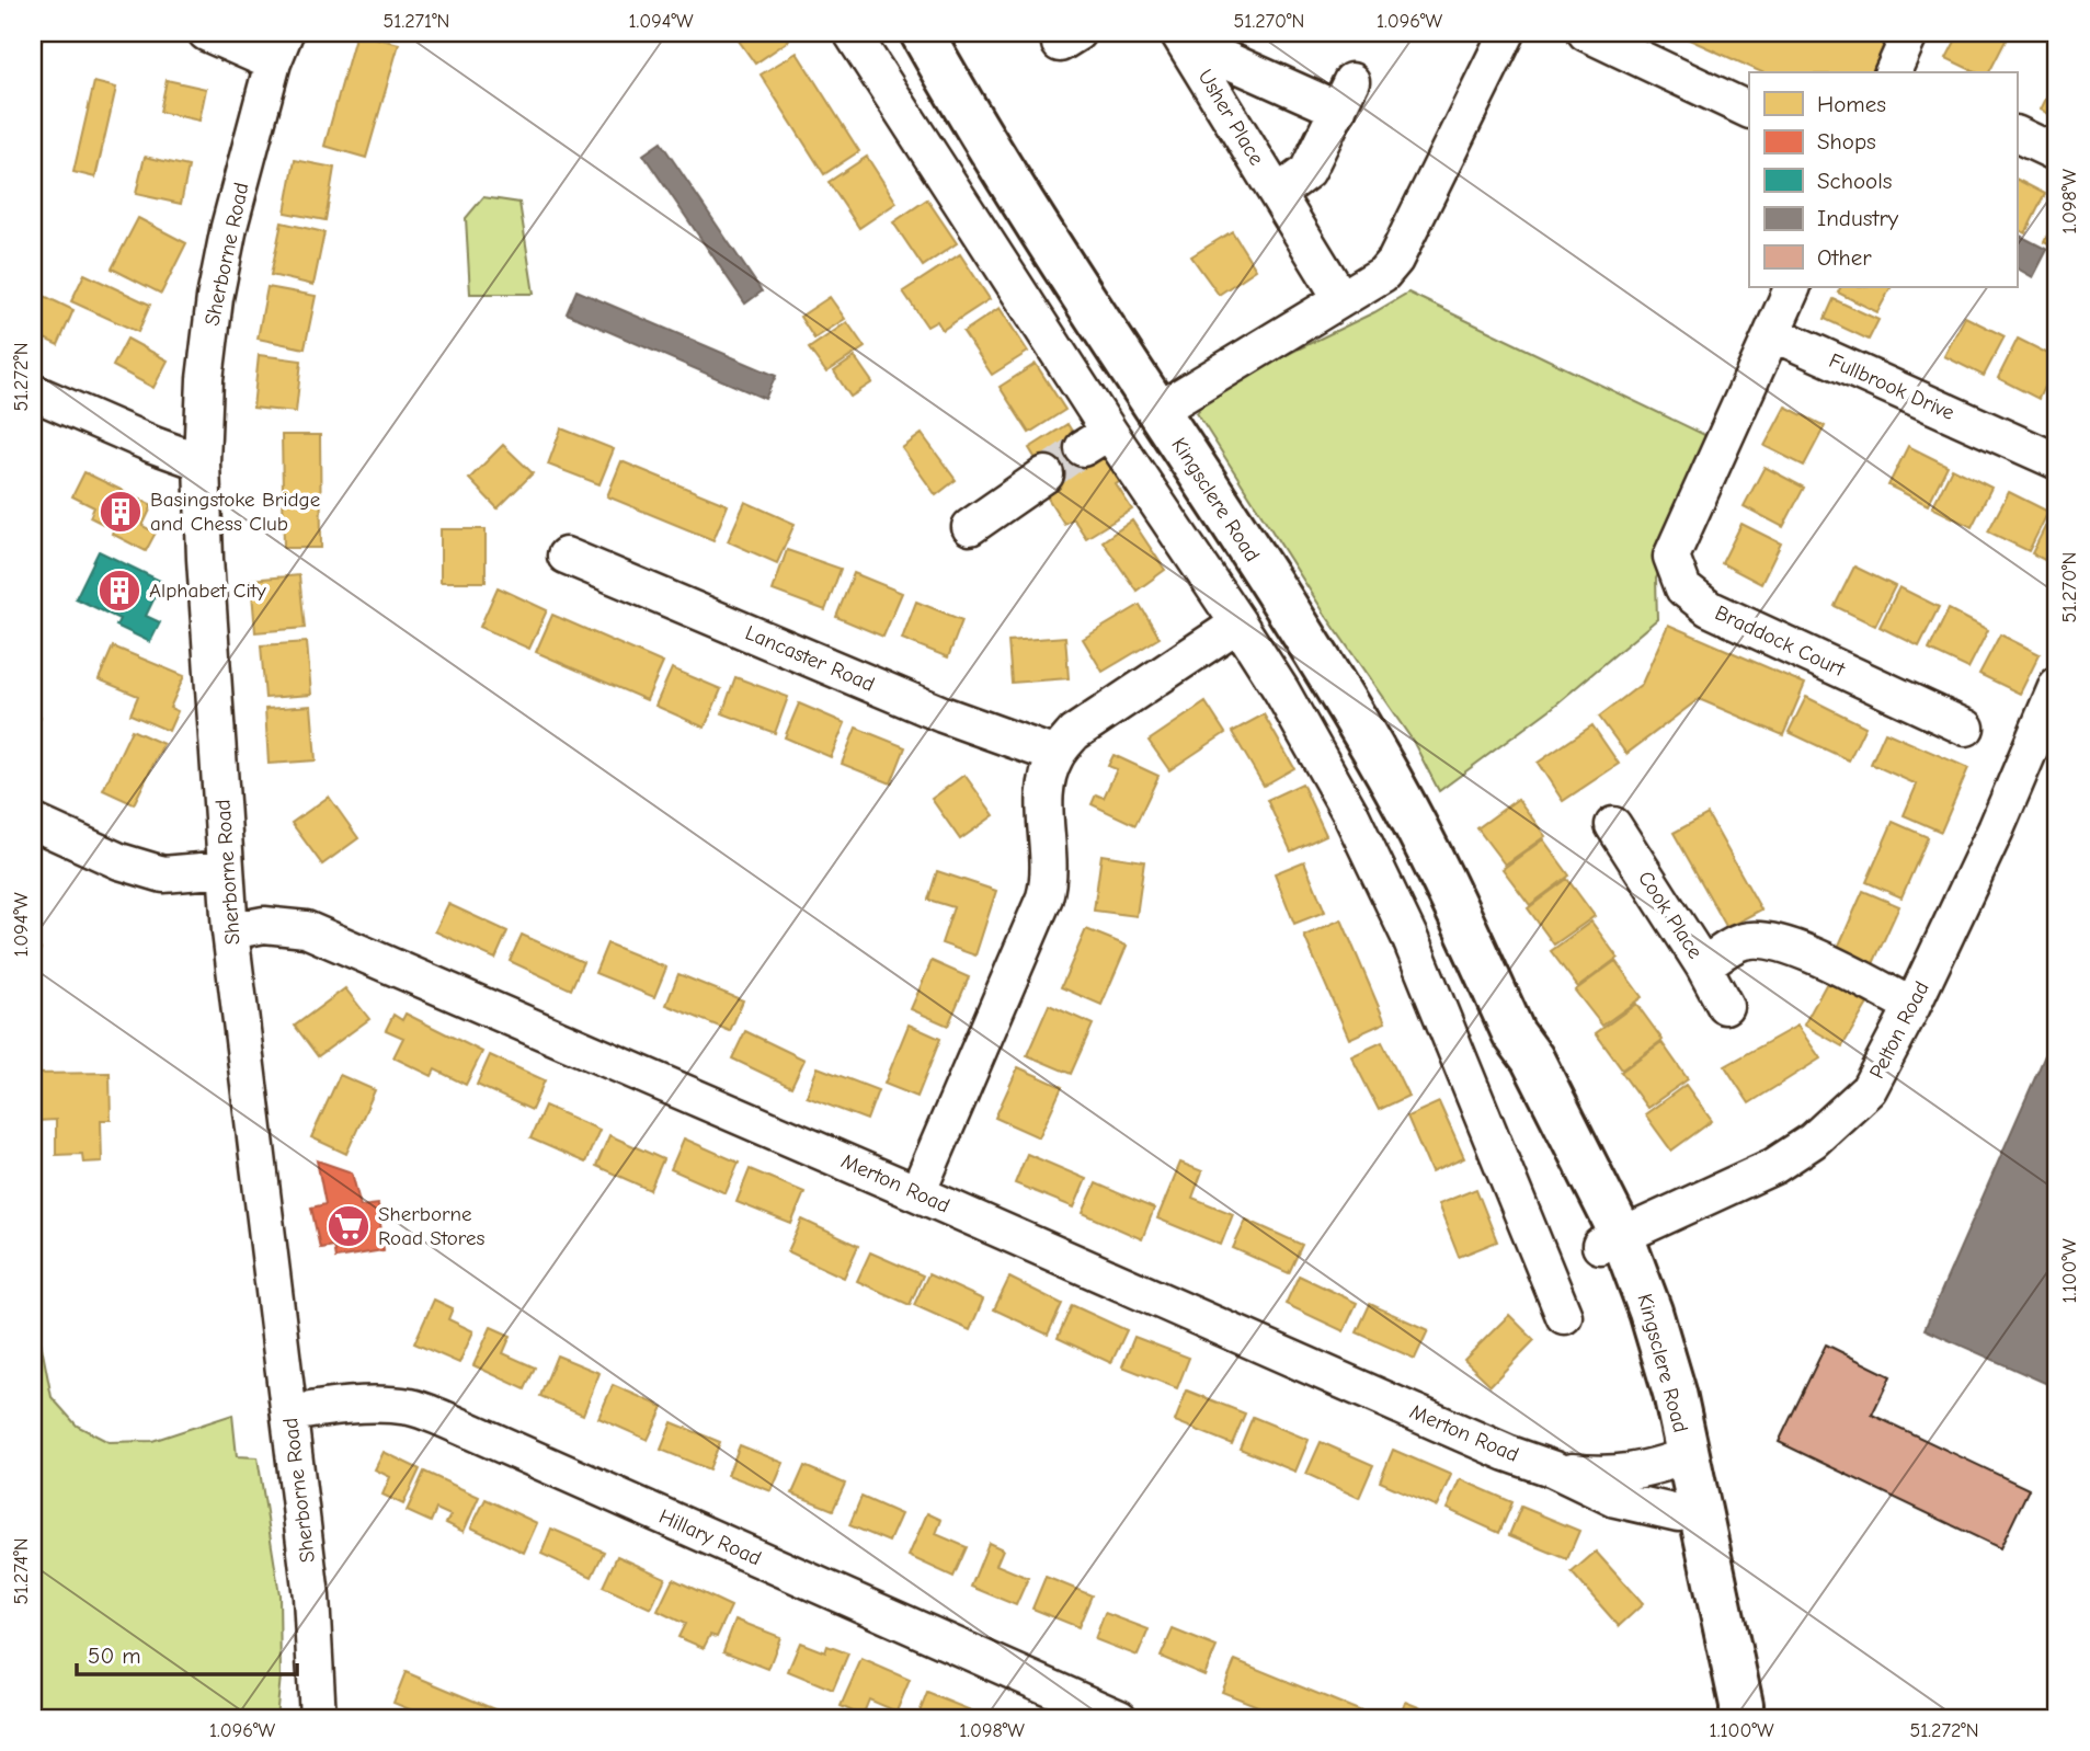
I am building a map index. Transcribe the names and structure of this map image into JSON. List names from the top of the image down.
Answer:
{
  "streets": {
    "street": [
      "Usher Place",
      "Sherborne Road",
      "Fullbrook Drive",
      "Kingsclere Road",
      "Braddock Court",
      "Lancaster Road",
      "Cook Place",
      "Pelton Road",
      "Merton Road",
      "Hillary Road"
    ]
  },
  "crossings": [
    ["Sherborne Road", "Merton Road"],
    ["Sherborne Road", "Hillary Road"],
    ["Fullbrook Drive", "Braddock Court"],
    ["Kingsclere Road", "Pelton Road"],
    ["Kingsclere Road", "Merton Road"],
    ["Cook Place", "Pelton Road"]
  ],
  "places": {
    "building": ["Basingstoke Bridge and Chess Club", "Alphabet City"],
    "supermarket": ["Sherborne Road Stores"]
  },
  "legend": [
    "Homes",
    "Shops",
    "Schools",
    "Industry",
    "Other"
  ],
  "scale_bar": "50 m",
  "coordinates": [
    "51.271°N",
    "1.094°W",
    "51.270°N",
    "1.096°W",
    "1.098°W",
    "51.272°N",
    "1.100°W",
    "51.274°N"
  ]
}
